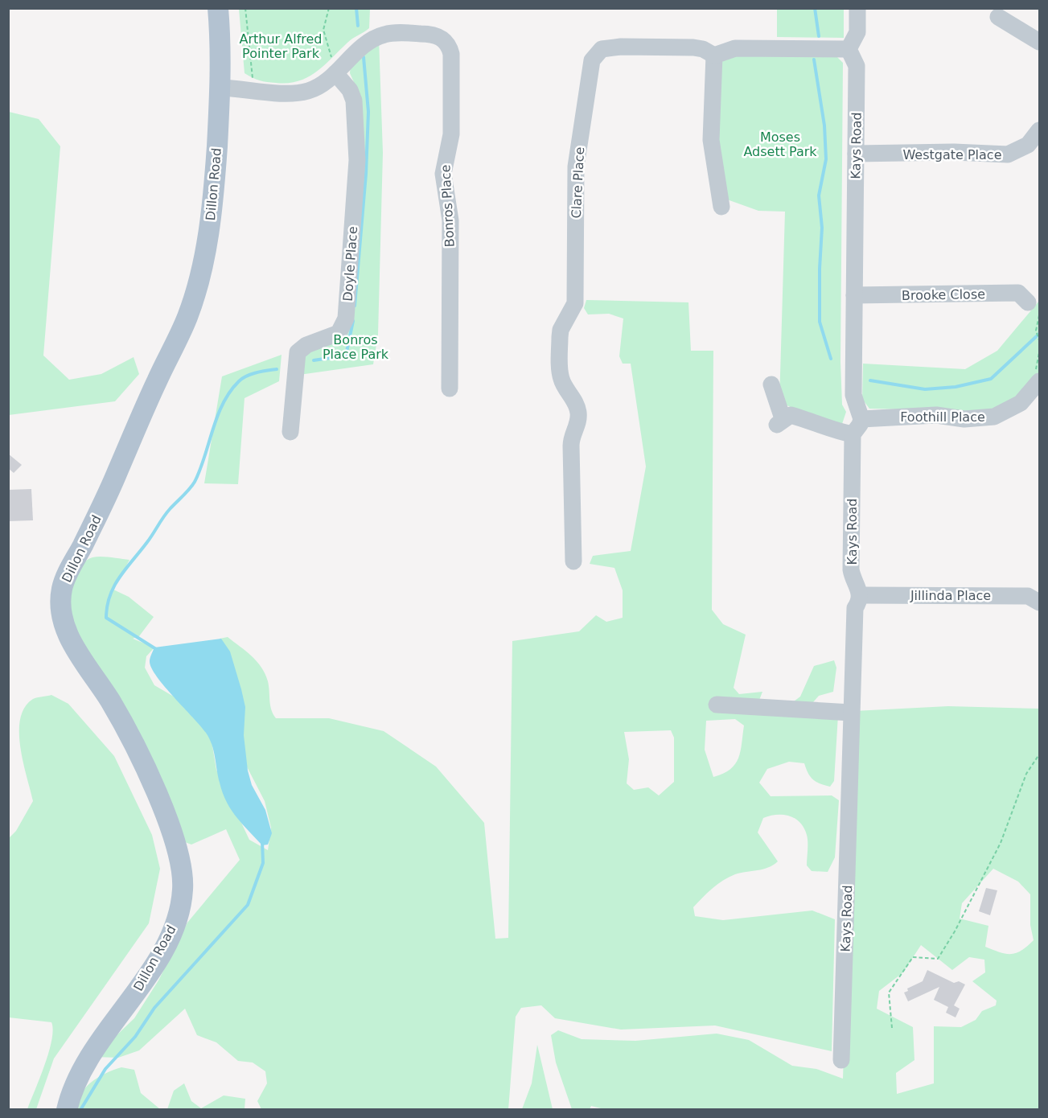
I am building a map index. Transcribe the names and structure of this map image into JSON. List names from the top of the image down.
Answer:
{
  "streets": {
    "main road": ["Dillon Road"],
    "street": [
      "Kays Road",
      "Westgate Place",
      "Clare Place",
      "Bonros Place",
      "Doyle Place",
      "Brooke Close",
      "Foothill Place",
      "Jillinda Place"
    ]
  },
  "crossings": [
    ["Kays Road", "Westgate Place"],
    ["Kays Road", "Brooke Close"],
    ["Kays Road", "Foothill Place"],
    ["Kays Road", "Jillinda Place"],
    ["Dillon Road", "Bonros Place"],
    ["Bonros Place", "Doyle Place"]
  ],
  "parks": ["Arthur Alfred Pointer Park", "Moses Adsett Park", "Bonros Place Park"]
}
